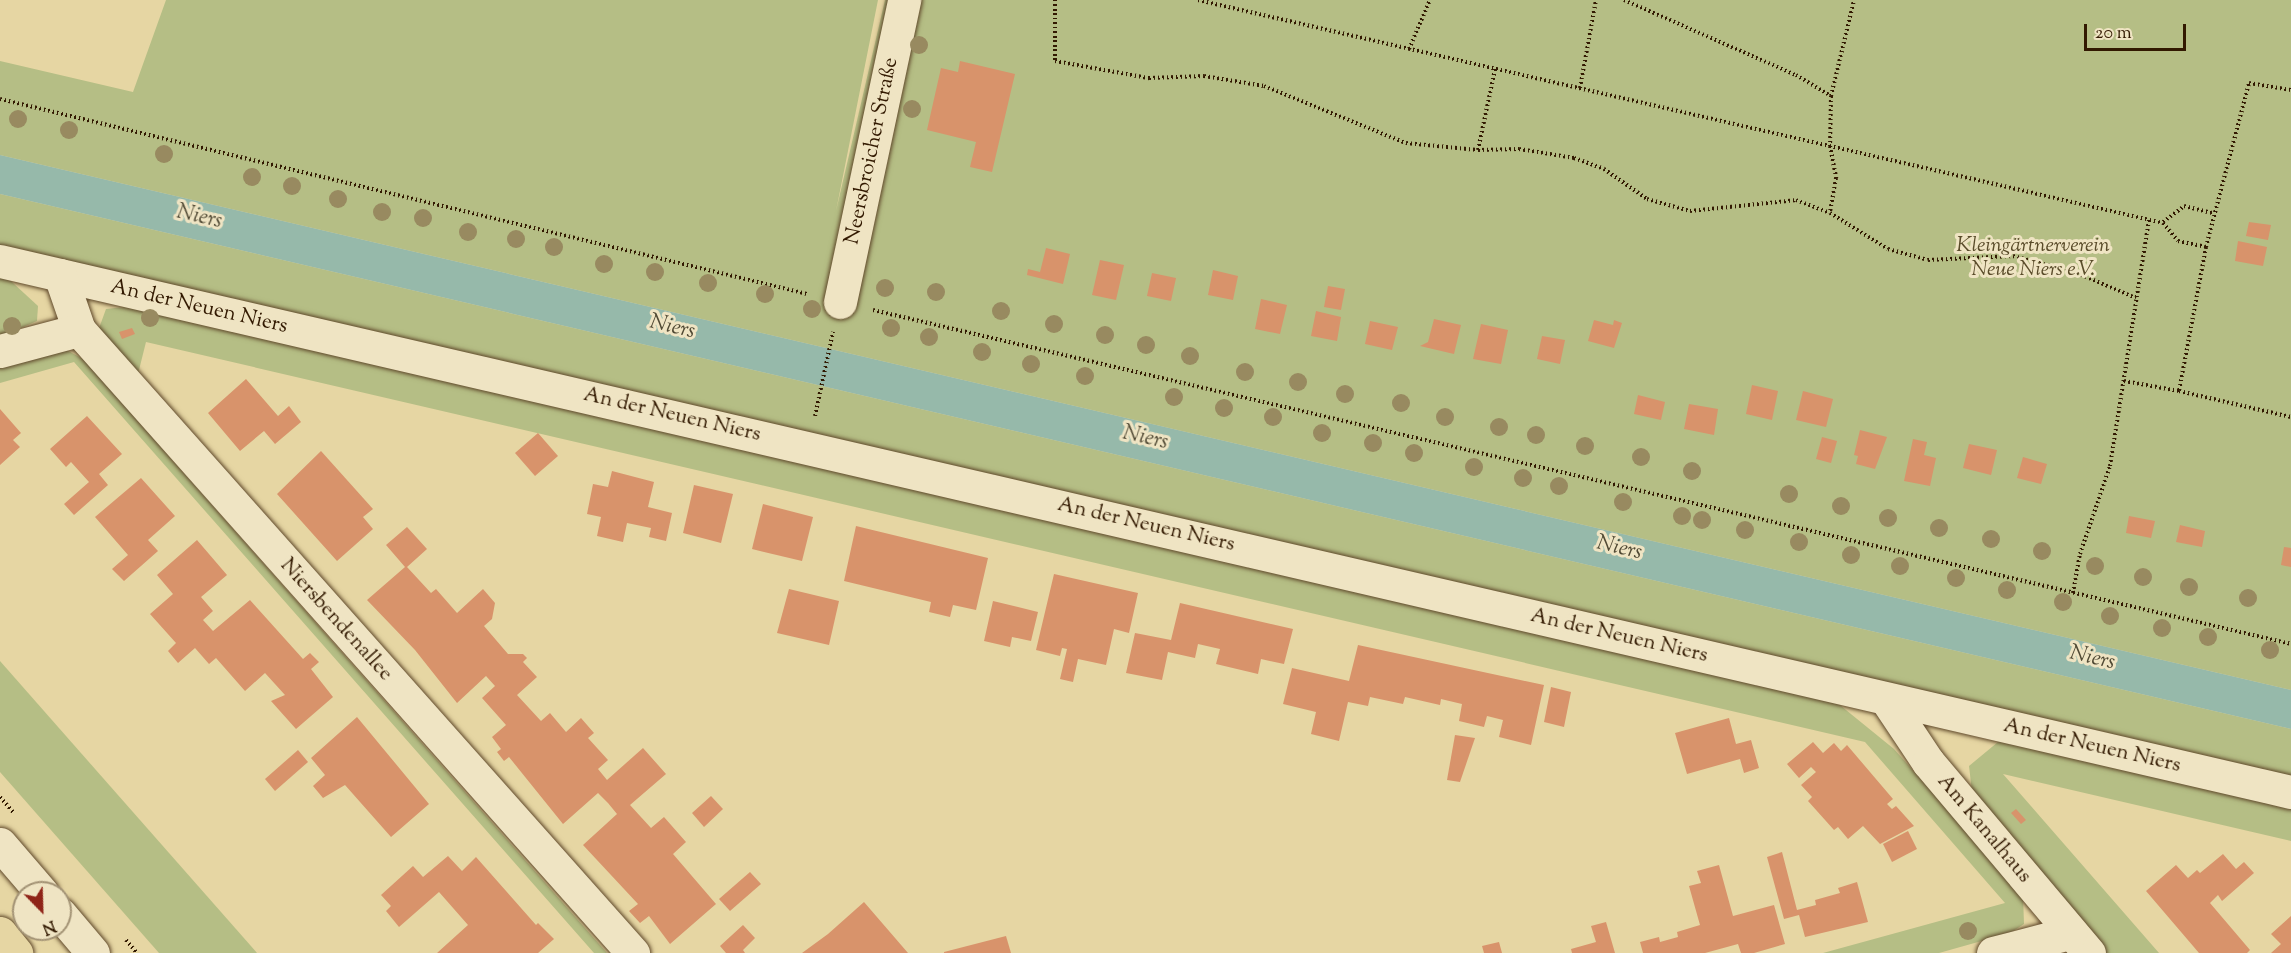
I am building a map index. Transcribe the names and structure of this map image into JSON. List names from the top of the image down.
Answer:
{
  "streets": {
    "street": [
      "Neersbroicher Straße",
      "An der Neuen Niers",
      "Niersbendenallee",
      "Am Kanalhaus"
    ]
  },
  "crossings": [
    ["An der Neuen Niers", "Niersbendenallee"],
    ["An der Neuen Niers", "Am Kanalhaus"]
  ],
  "water": ["Niers"],
  "parks": ["Kleingärtnerverein Neue Niers e.V."],
  "scale_bar": "20 m",
  "north": "bottom right"
}
